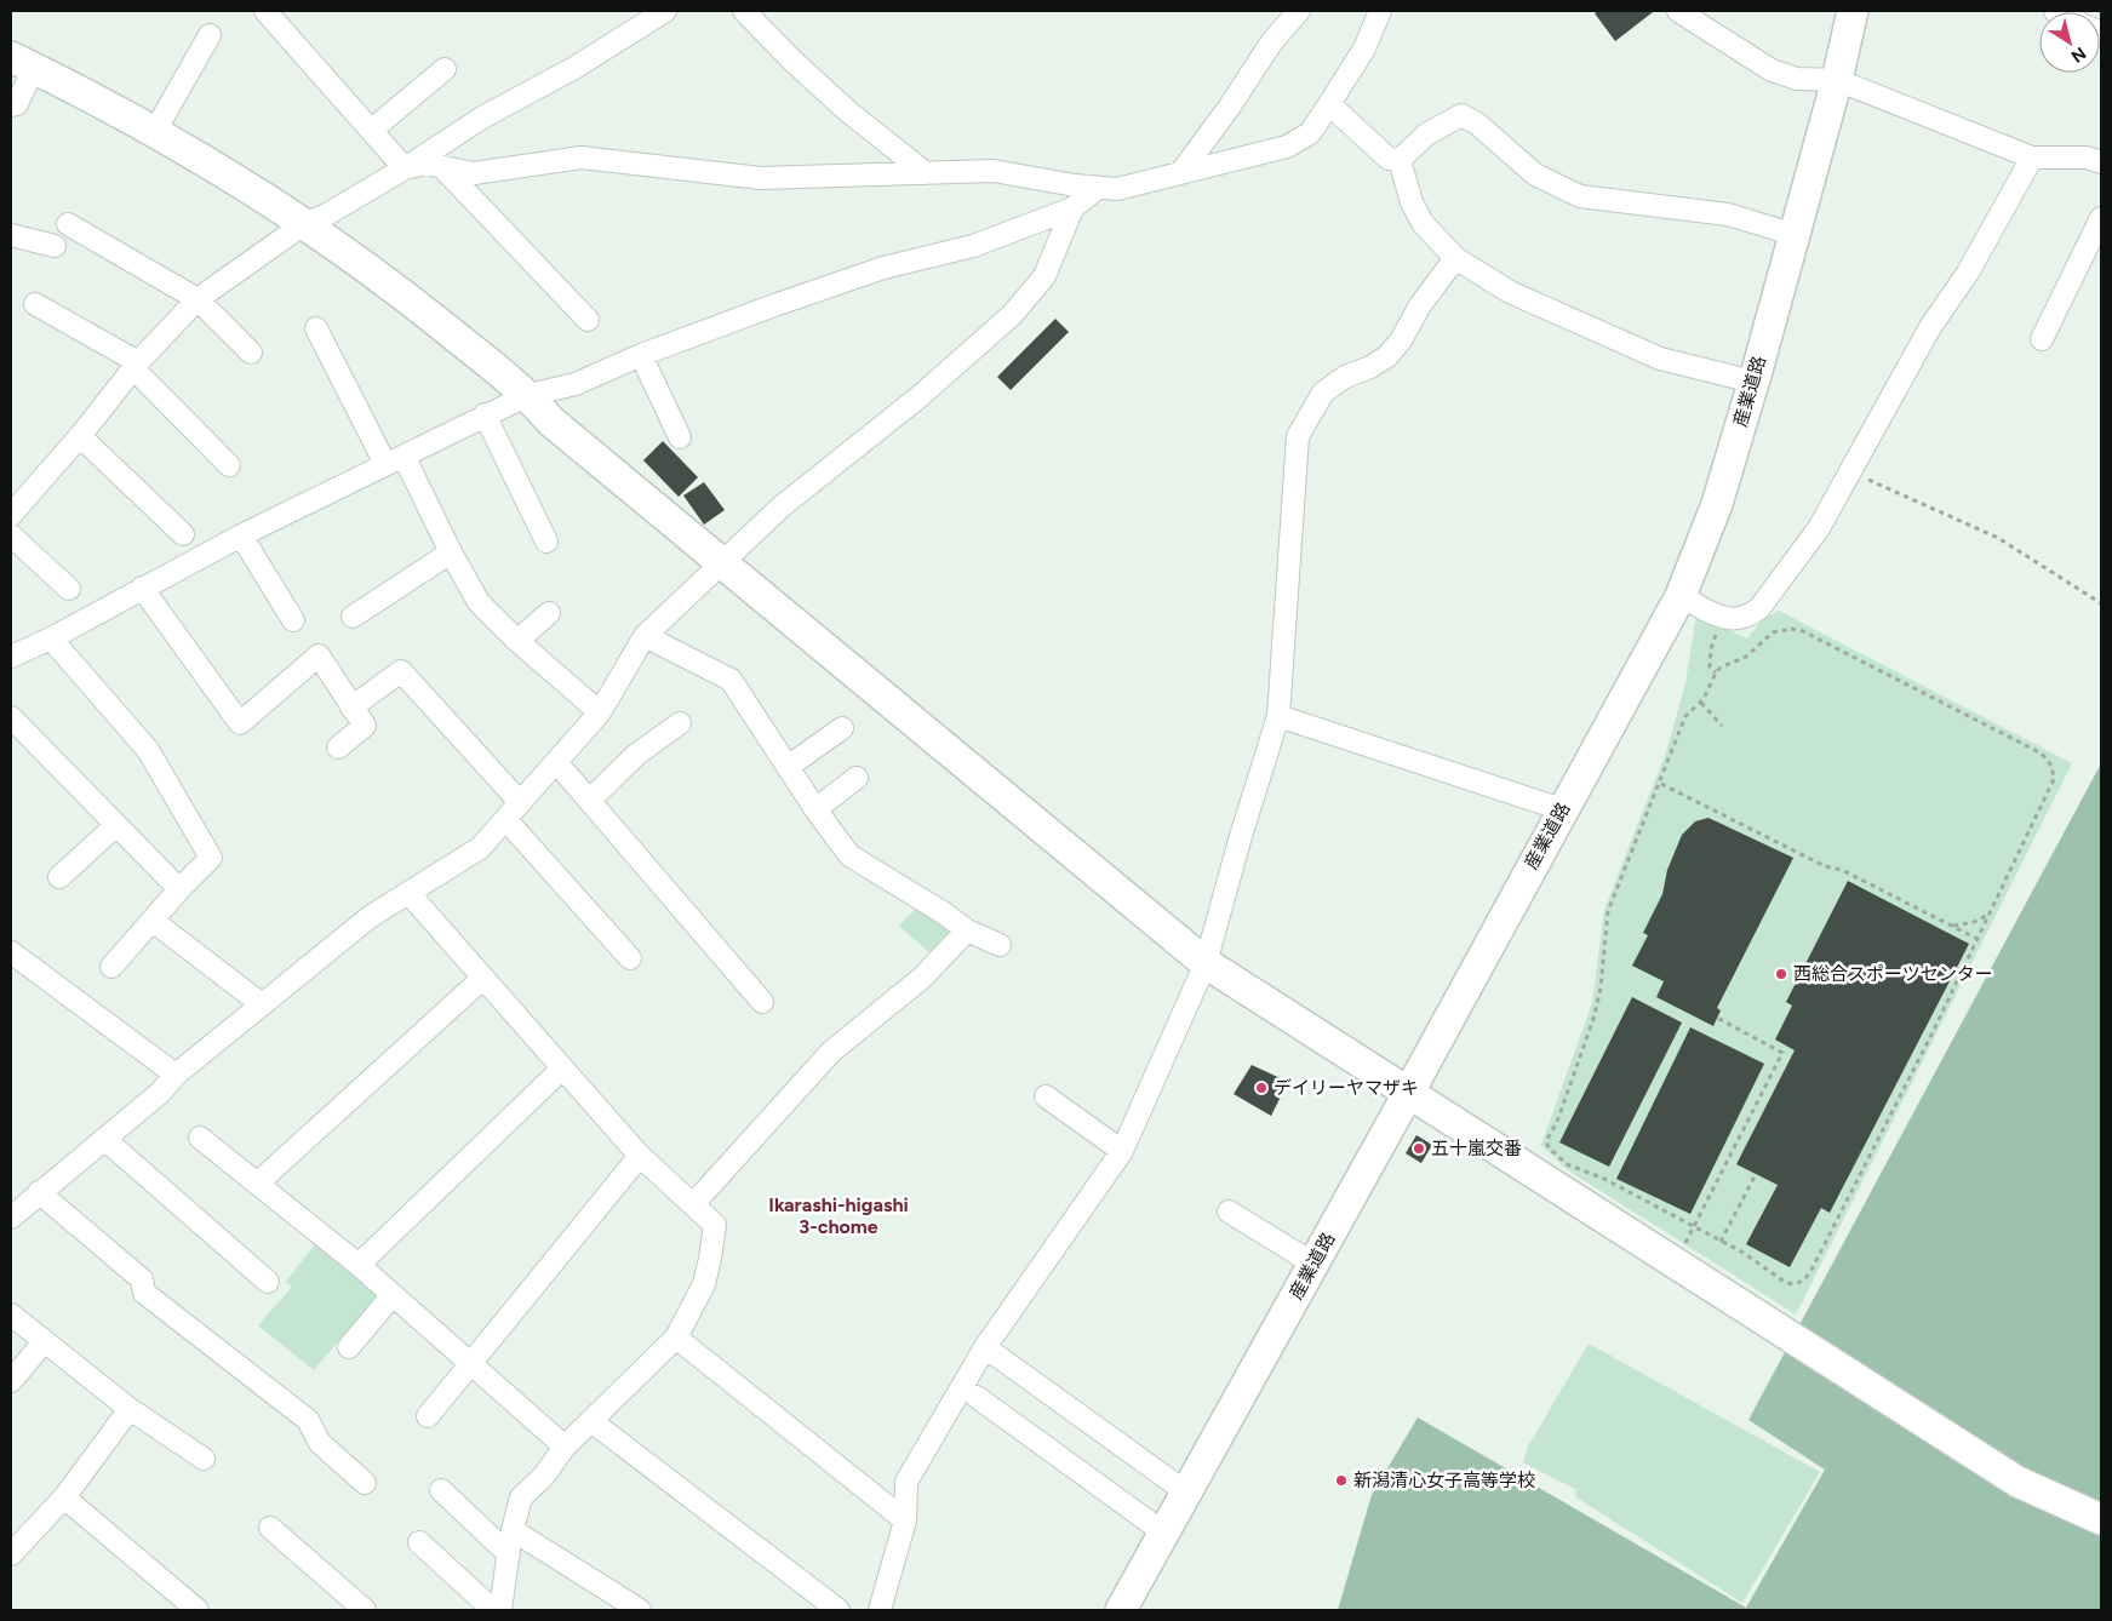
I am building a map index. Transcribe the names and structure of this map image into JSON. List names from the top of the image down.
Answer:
{
  "streets": {
    "street": ["産業道路"]
  },
  "districts": ["Ikarashi-higashi 3-chome"],
  "places": [
    "西総合スポーツセンター",
    "デイリーヤマザキ",
    "五十嵐交番",
    "新潟清心女子高等学校"
  ],
  "north": "bottom right"
}
